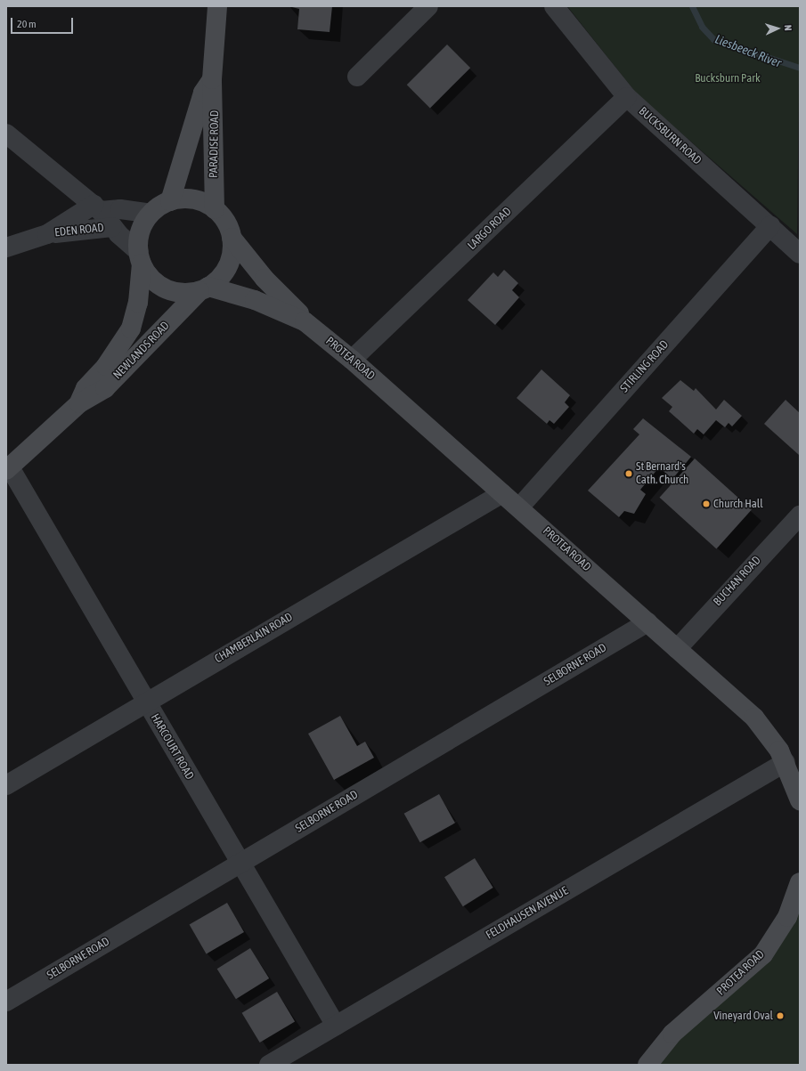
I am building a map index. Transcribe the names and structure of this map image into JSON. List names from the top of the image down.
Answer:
{
  "streets": {
    "main road": ["PARADISE ROAD", "NEWLANDS ROAD", "PROTEA ROAD"],
    "street": [
      "BUCKSBURN ROAD",
      "LARGO ROAD",
      "EDEN ROAD",
      "STIRLING ROAD",
      "BUCHAN ROAD",
      "CHAMBERLAIN ROAD",
      "SELBORNE ROAD",
      "HARCOURT ROAD",
      "FELDHAUSEN AVENUE"
    ]
  },
  "crossings": [
    ["BUCKSBURN ROAD", "LARGO ROAD"],
    ["BUCKSBURN ROAD", "STIRLING ROAD"],
    ["PARADISE ROAD", "NEWLANDS ROAD"],
    ["PARADISE ROAD", "PROTEA ROAD"],
    ["LARGO ROAD", "PROTEA ROAD"],
    ["NEWLANDS ROAD", "PROTEA ROAD"],
    ["NEWLANDS ROAD", "HARCOURT ROAD"],
    ["PROTEA ROAD", "STIRLING ROAD"],
    ["PROTEA ROAD", "BUCHAN ROAD"],
    ["PROTEA ROAD", "CHAMBERLAIN ROAD"],
    ["PROTEA ROAD", "SELBORNE ROAD"],
    ["PROTEA ROAD", "FELDHAUSEN AVENUE"],
    ["CHAMBERLAIN ROAD", "HARCOURT ROAD"],
    ["SELBORNE ROAD", "HARCOURT ROAD"],
    ["HARCOURT ROAD", "FELDHAUSEN AVENUE"]
  ],
  "water": ["Liesbeeck River"],
  "parks": ["Bucksburn Park"],
  "places": ["St Bernard's Cath. Church", "Church Hall", "Vineyard Oval"],
  "scale_bar": "20 m",
  "north": "right"
}
